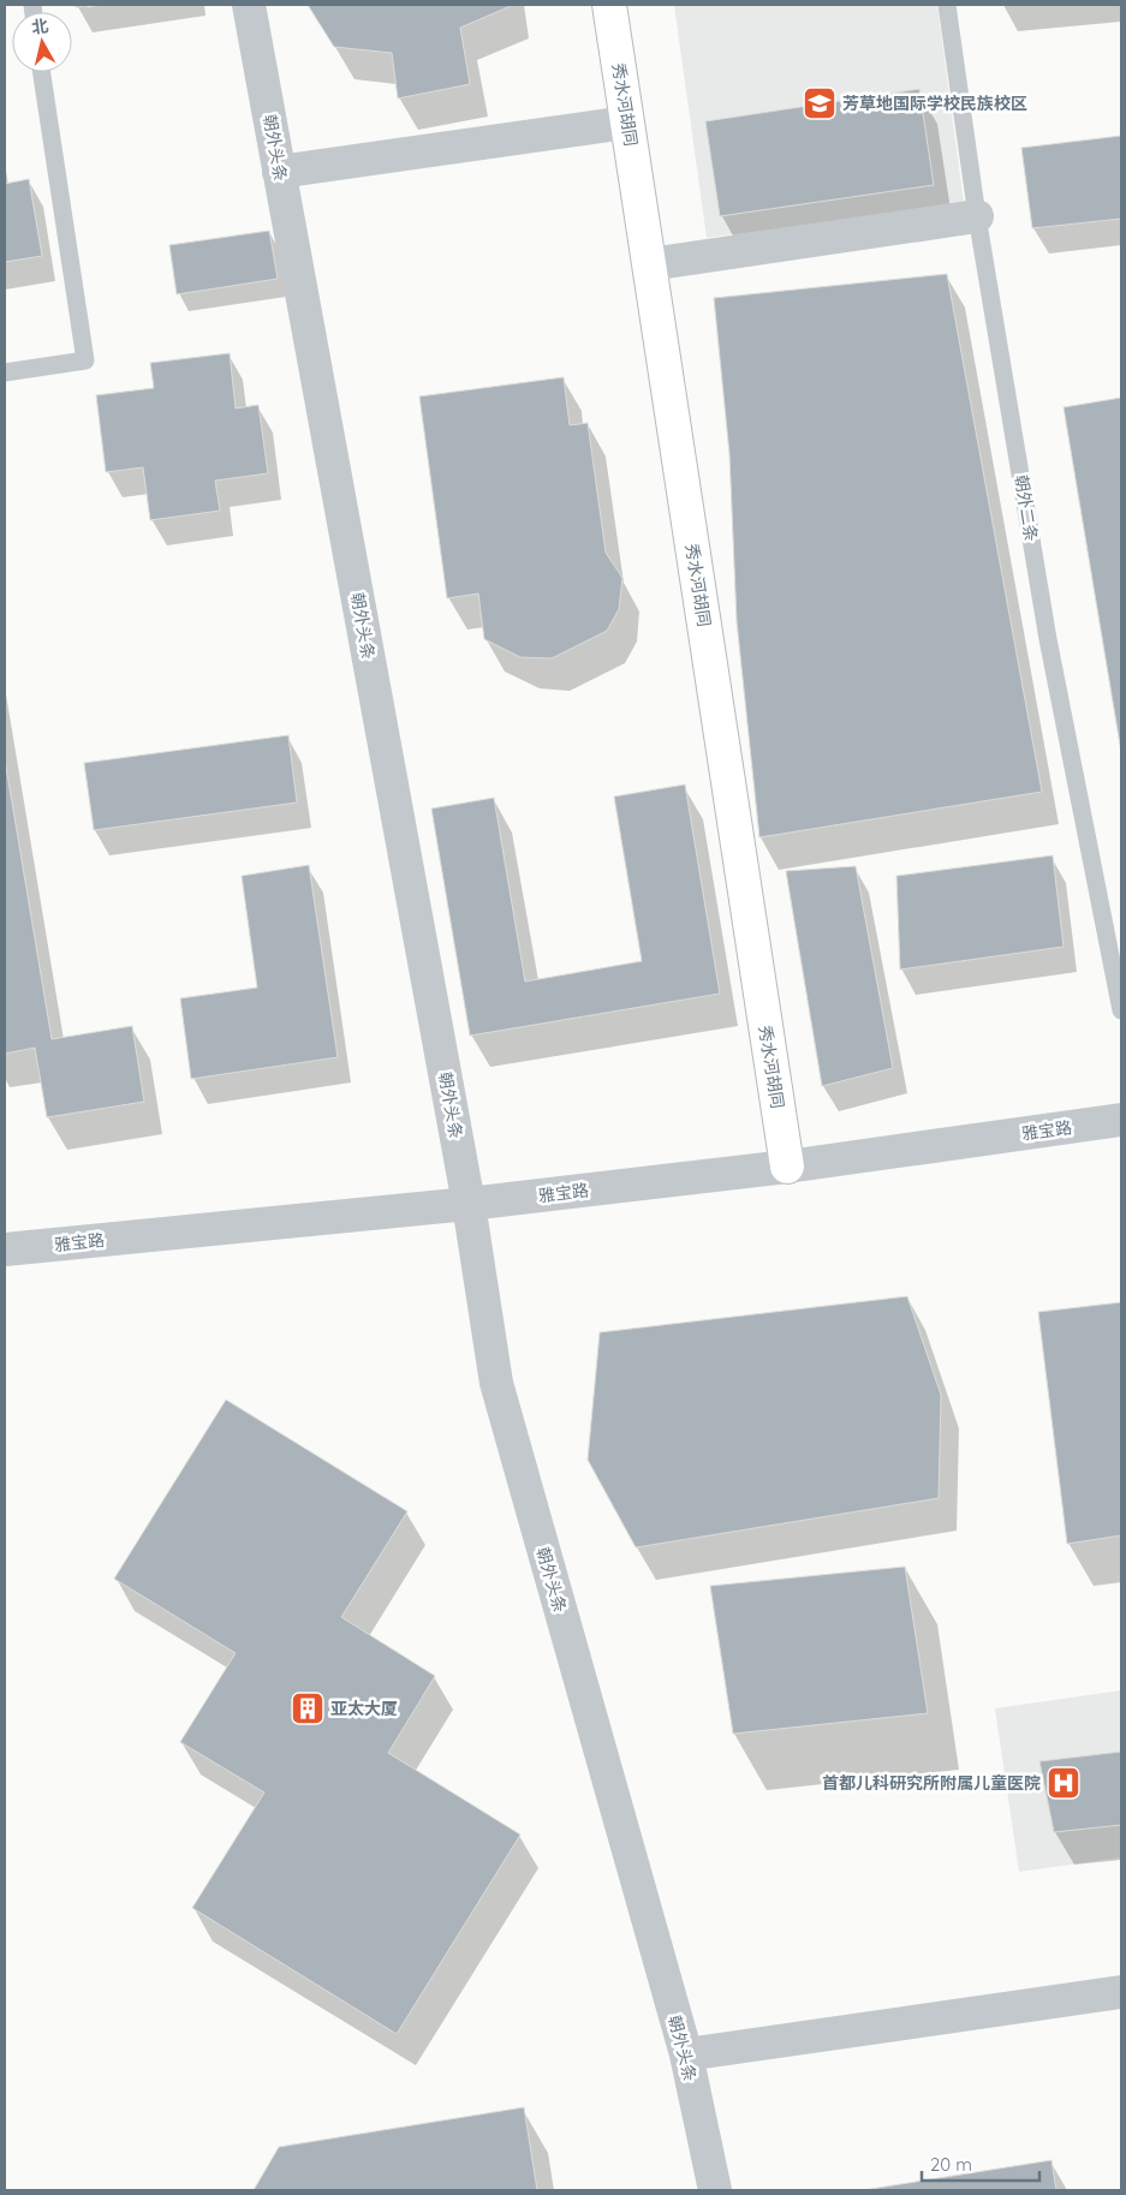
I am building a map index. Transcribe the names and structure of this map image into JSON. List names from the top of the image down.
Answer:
{
  "streets": {
    "street": ["秀水河胡同", "朝外头条", "雅宝路"],
    "lane": ["朝外二条"]
  },
  "crossings": [
    ["秀水河胡同", "雅宝路"],
    ["朝外头条", "雅宝路"]
  ],
  "places": {
    "school or university": ["芳草地国际学校民族校区"],
    "building": ["亚太大厦"],
    "hospital": ["首都儿科研究所附属儿童医院"]
  },
  "scale_bar": "20 m",
  "north": "top"
}
